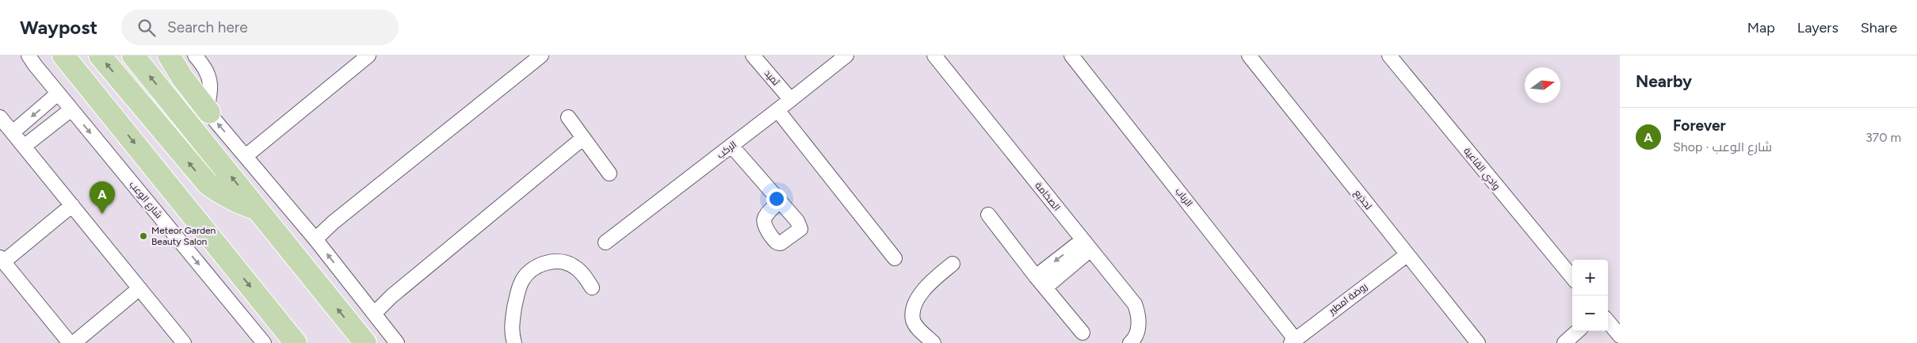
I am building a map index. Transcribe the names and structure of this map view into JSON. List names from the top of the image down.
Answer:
{
  "streets": {
    "street": [
      "ثميد",
      "الركب",
      "وادي القاعية",
      "الصخامة",
      "الرباب",
      "شارع الوعب",
      "لجذيع",
      "روضة امطير"
    ]
  },
  "crossings": [
    ["ثميد", "الركب"],
    ["الرباب", "روضة امطير"],
    ["لجذيع", "روضة امطير"]
  ],
  "places": ["Meteor Garden Beauty Salon"],
  "north": "right",
  "page": {
    "header": "Waypost",
    "search": "Search here",
    "nav": ["Map", "Layers", "Share"],
    "heading": "Nearby",
    "list": [
      {
        "mark": "A",
        "name": "Forever",
        "note": "Shop · شارع الوعب",
        "value": "370 m"
      }
    ],
    "pins": "A",
    "map_buttons": ["+", "−"]
  }
}
